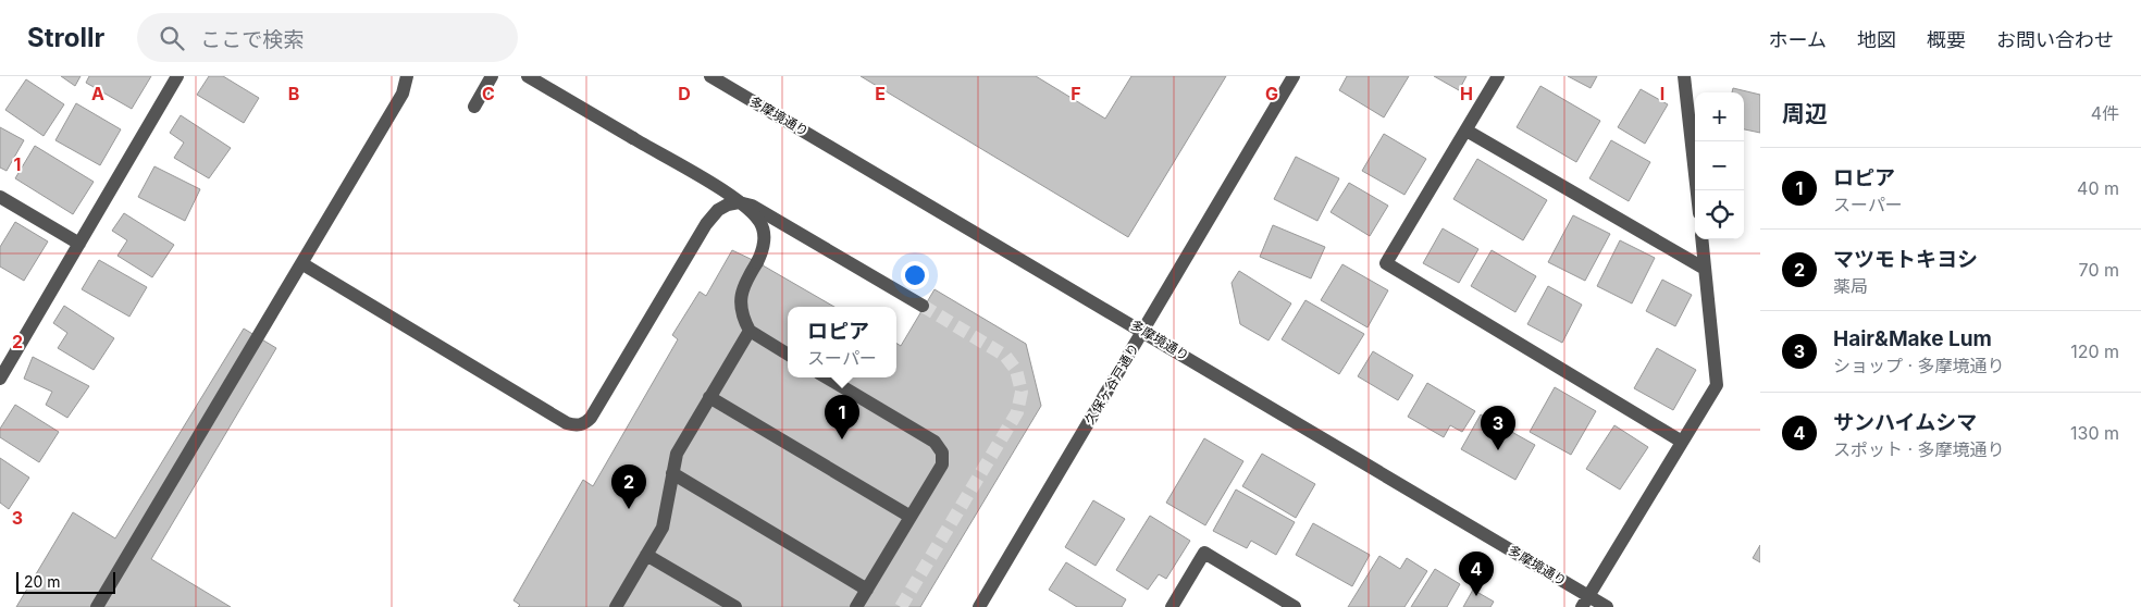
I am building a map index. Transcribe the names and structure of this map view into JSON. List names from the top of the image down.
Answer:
{
  "streets": {
    "street": ["多摩境通り", "久保ヶ谷戸通り"]
  },
  "crossings": [
    ["多摩境通り", "久保ヶ谷戸通り"]
  ],
  "scale_bar": "20 m",
  "page": {
    "header": "Strollr",
    "search": "ここで検索",
    "nav": [
      "ホーム",
      "地図",
      "概要",
      "お問い合わせ"
    ],
    "heading": ["周辺", "4件"],
    "map_buttons": ["+", "−"],
    "list": [
      {
        "mark": "1",
        "name": "ロピア",
        "note": "スーパー",
        "value": "40 m"
      },
      {
        "mark": "2",
        "name": "マツモトキヨシ",
        "note": "薬局",
        "value": "70 m"
      },
      {
        "mark": "3",
        "name": "Hair&Make Lum",
        "note": "ショップ · 多摩境通り",
        "value": "120 m"
      },
      {
        "mark": "4",
        "name": "サンハイムシマ",
        "note": "スポット · 多摩境通り",
        "value": "130 m"
      }
    ],
    "popup": ["ロピア", "スーパー"],
    "pins": [
      "1",
      "3",
      "2",
      "4"
    ],
    "scale": "20 m"
  },
  "grid": {
    "columns": [
      "A",
      "B",
      "C",
      "D",
      "E",
      "F",
      "G",
      "H",
      "I"
    ],
    "rows": ["1", "2", "3"]
  }
}
